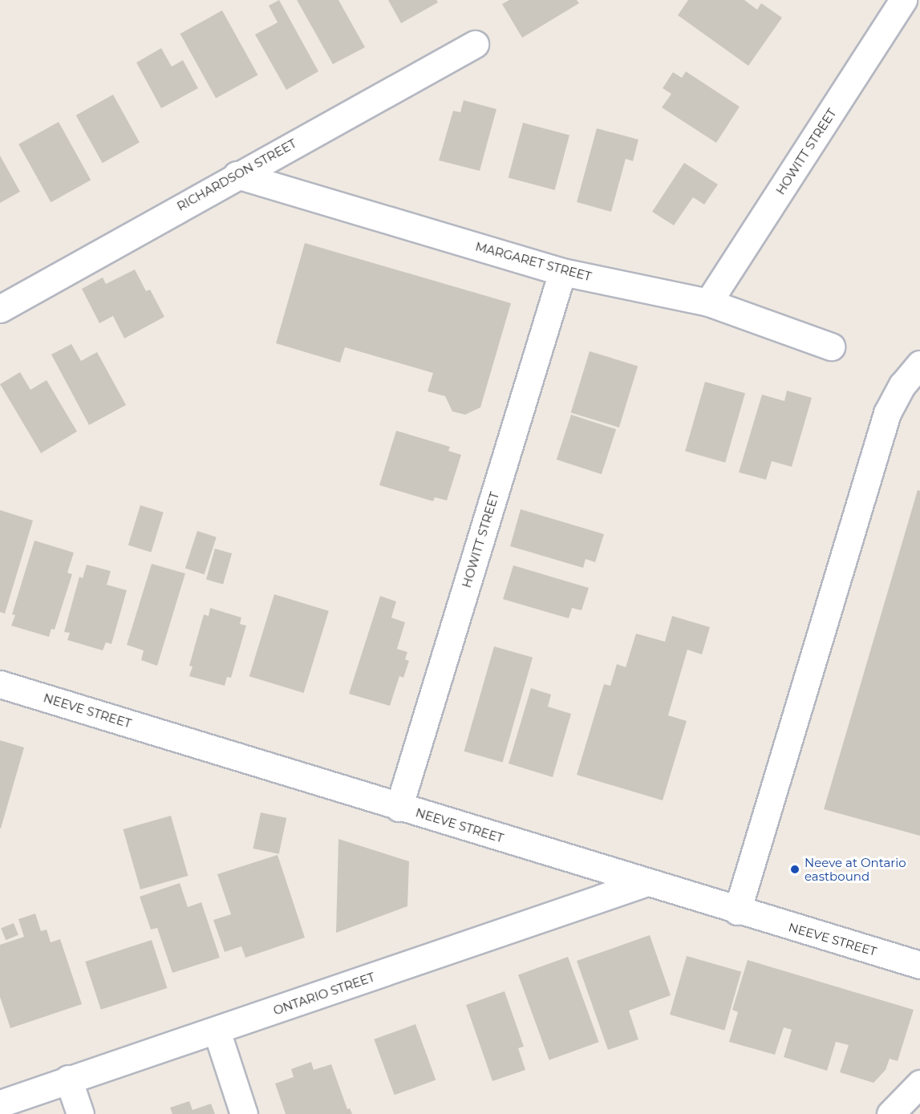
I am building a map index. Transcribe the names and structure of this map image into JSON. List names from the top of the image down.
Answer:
{
  "streets": {
    "street": [
      "HOWITT STREET",
      "RICHARDSON STREET",
      "MARGARET STREET",
      "NEEVE STREET",
      "ONTARIO STREET"
    ]
  },
  "crossings": [
    ["HOWITT STREET", "MARGARET STREET"],
    ["HOWITT STREET", "NEEVE STREET"],
    ["RICHARDSON STREET", "MARGARET STREET"],
    ["NEEVE STREET", "ONTARIO STREET"]
  ],
  "places": ["Neeve at Ontario eastbound"]
}
